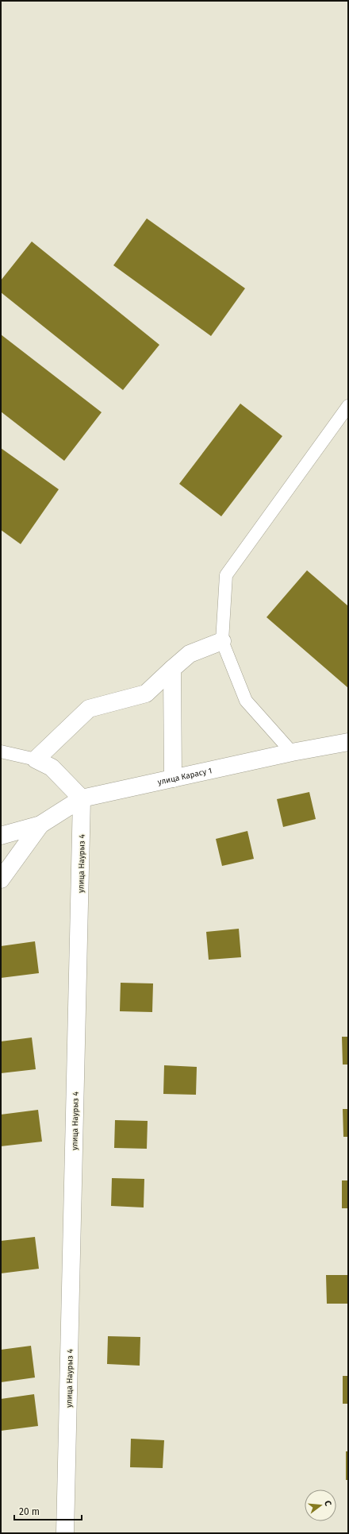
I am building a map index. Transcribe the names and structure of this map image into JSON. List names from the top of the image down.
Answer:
{
  "streets": {
    "street": ["улица Карасу 1", "улица Наурыз 4"]
  },
  "crossings": [
    ["улица Карасу 1", "улица Наурыз 4"]
  ],
  "scale_bar": "20 m",
  "north": "right"
}
